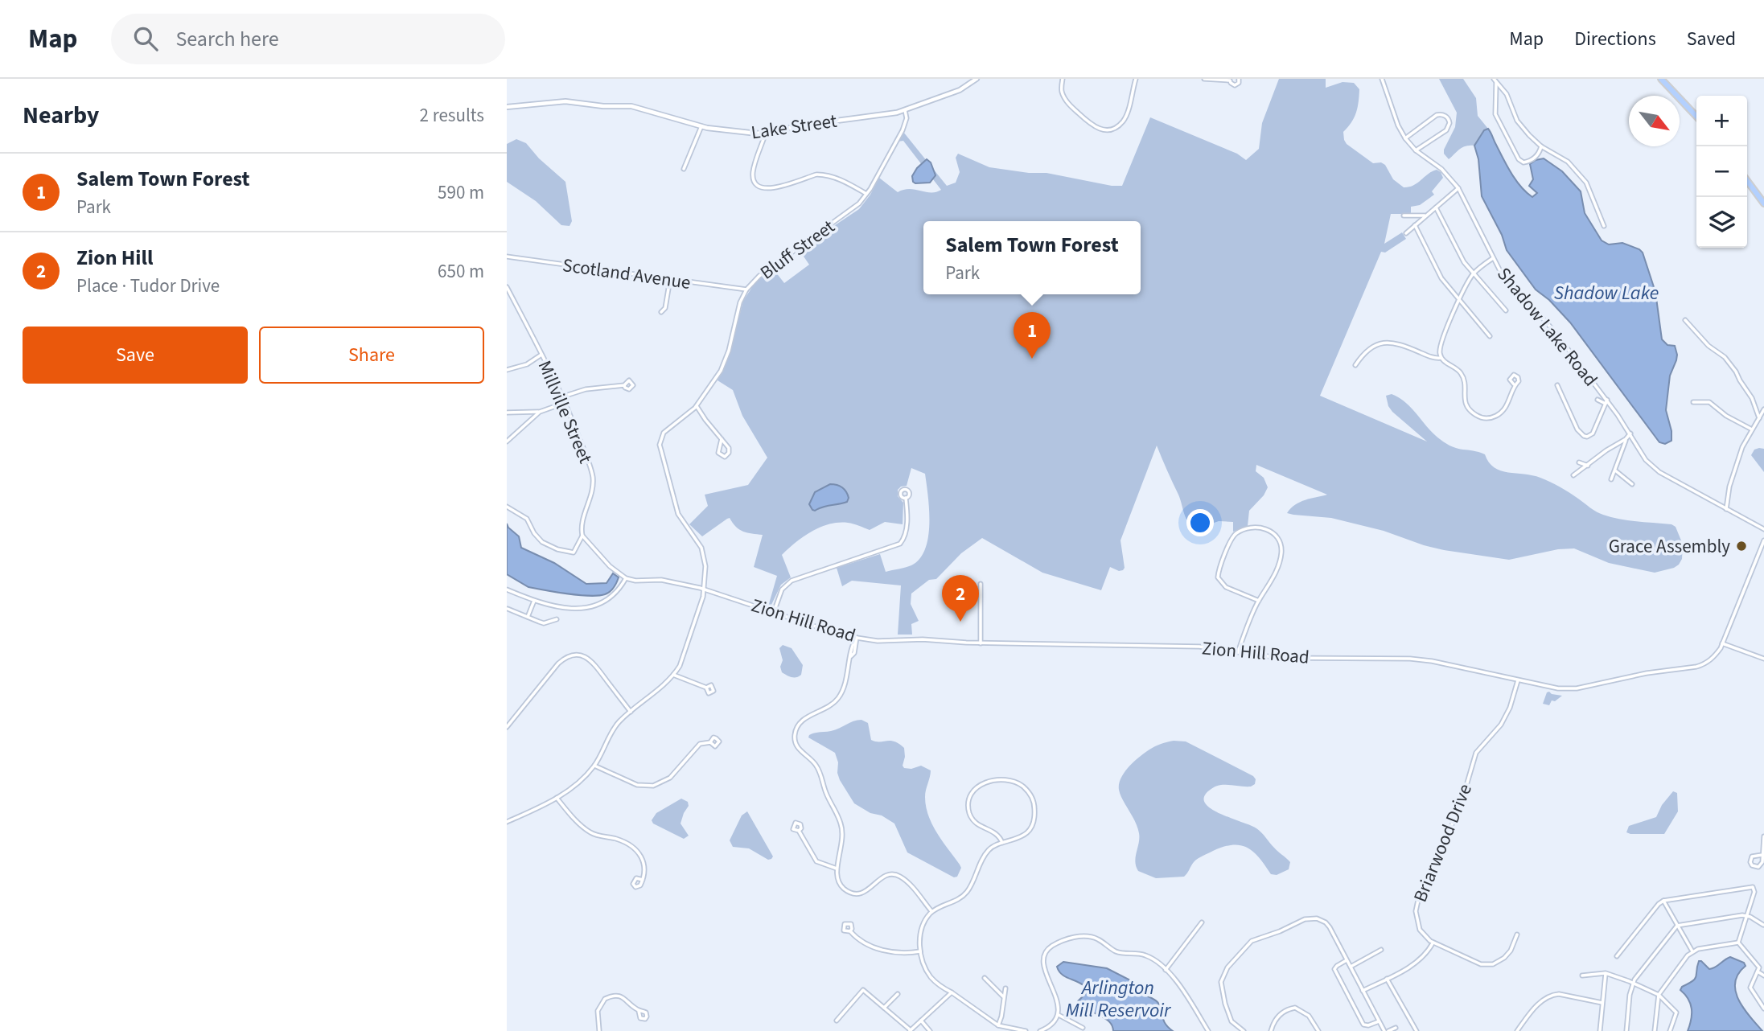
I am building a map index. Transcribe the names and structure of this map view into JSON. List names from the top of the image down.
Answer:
{
  "streets": {
    "street": [
      "Lake Street",
      "Bluff Street",
      "Scotland Avenue",
      "Shadow Lake Road",
      "Millville Street",
      "Zion Hill Road",
      "Briarwood Drive"
    ]
  },
  "crossings": [
    ["Lake Street", "Bluff Street"],
    ["Bluff Street", "Scotland Avenue"],
    ["Bluff Street", "Zion Hill Road"],
    ["Zion Hill Road", "Briarwood Drive"]
  ],
  "water": ["Shadow Lake", "Arlington Mill Reservoir"],
  "places": ["Grace Assembly"],
  "north": "bottom right",
  "page": {
    "header": "Map",
    "search": "Search here",
    "nav": ["Map", "Directions", "Saved"],
    "heading": ["Nearby", "2 results"],
    "map_buttons": ["+", "−"],
    "list": [
      {
        "mark": "1",
        "name": "Salem Town Forest",
        "note": "Park",
        "value": "590 m"
      },
      {
        "mark": "2",
        "name": "Zion Hill",
        "note": "Place · Tudor Drive",
        "value": "650 m"
      }
    ],
    "popup": ["Salem Town Forest", "Park"],
    "buttons": ["Save", "Share"],
    "pins": ["1", "2"]
  }
}
